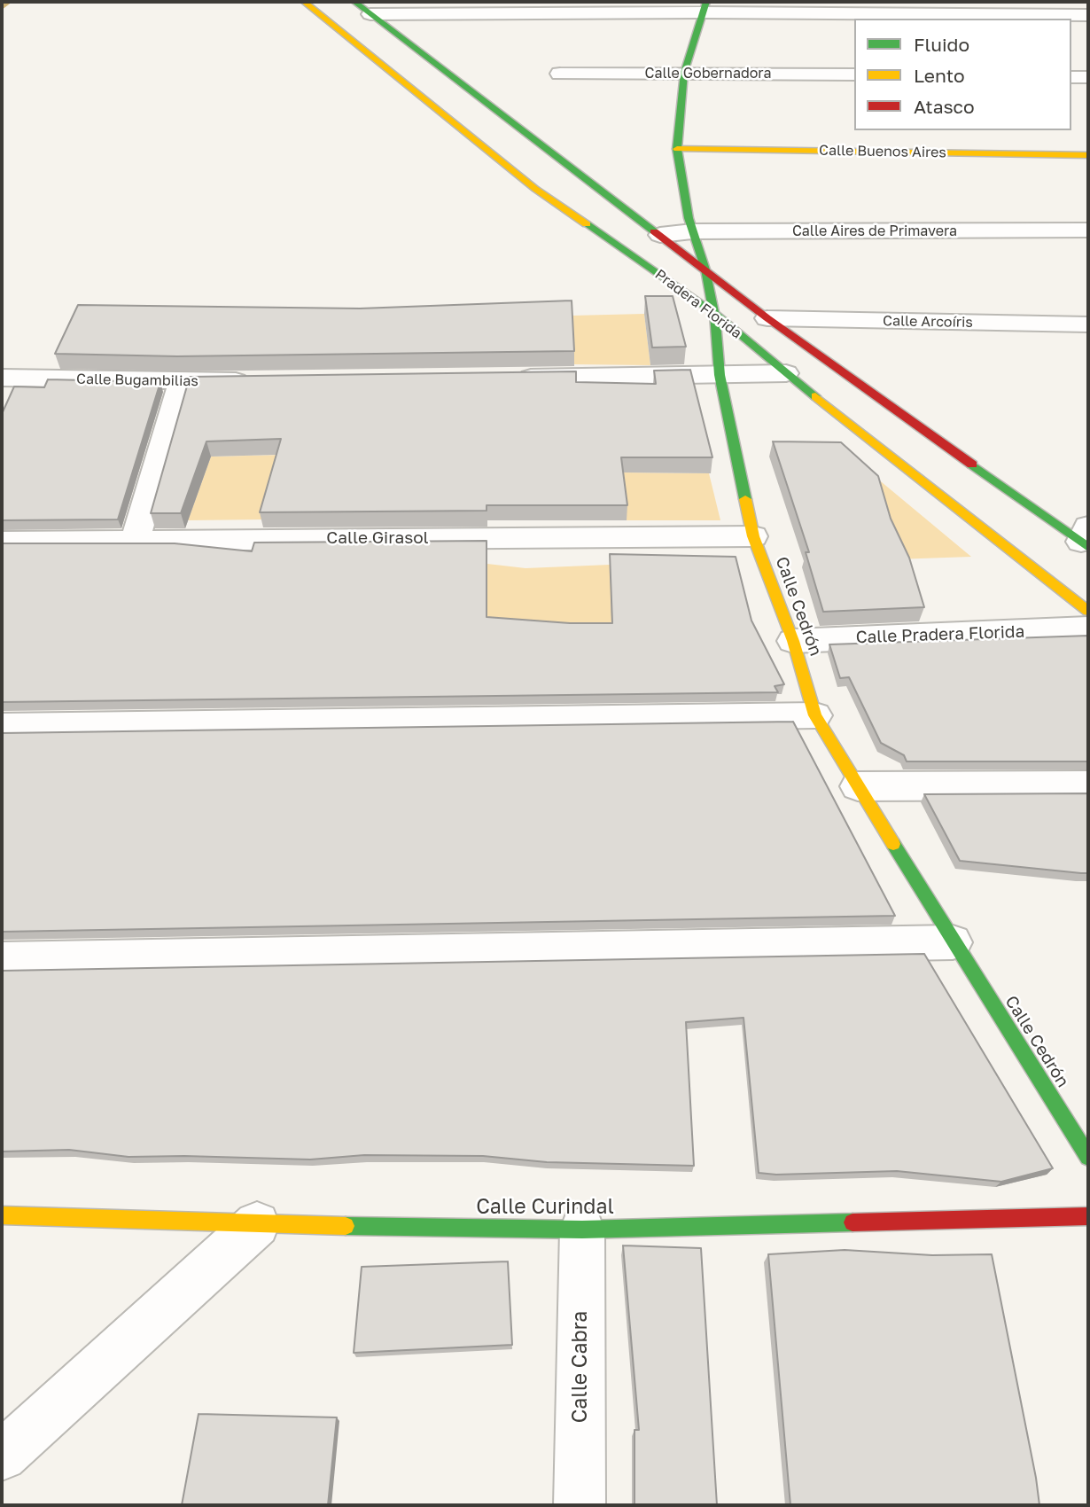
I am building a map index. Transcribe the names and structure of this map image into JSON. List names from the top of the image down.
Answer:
{
  "streets": {
    "main road": [
      "Calle Buenos Aires",
      "Pradera Florida",
      "Calle Cedrón",
      "Calle Curindal"
    ],
    "street": [
      "Calle Gobernadora",
      "Calle Aires de Primavera",
      "Calle Arcoíris",
      "Calle Bugambilias",
      "Calle Girasol",
      "Calle Pradera Florida",
      "Calle Cabra"
    ]
  },
  "crossings": [
    ["Calle Gobernadora", "Calle Cedrón"],
    ["Calle Buenos Aires", "Calle Cedrón"],
    ["Calle Aires de Primavera", "Pradera Florida"],
    ["Calle Aires de Primavera", "Calle Cedrón"],
    ["Pradera Florida", "Calle Arcoíris"],
    ["Pradera Florida", "Calle Cedrón"],
    ["Calle Girasol", "Calle Cedrón"],
    ["Calle Cedrón", "Calle Pradera Florida"],
    ["Calle Curindal", "Calle Cabra"]
  ],
  "legend": ["Fluido", "Lento", "Atasco"]
}
